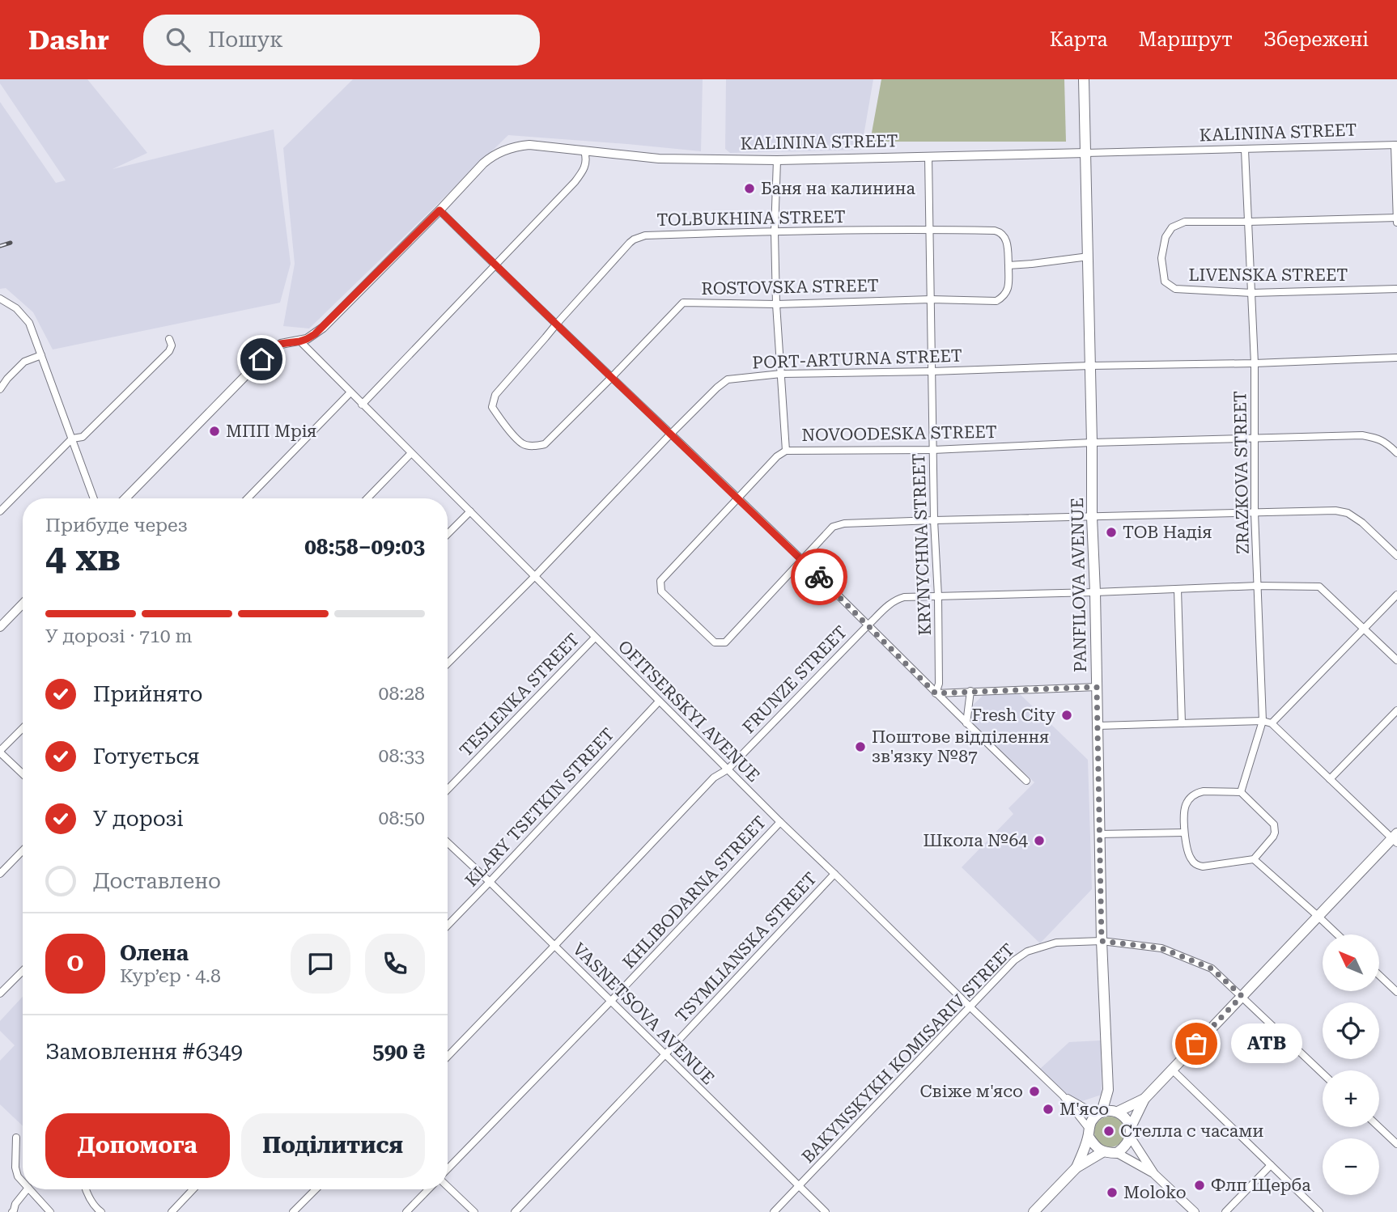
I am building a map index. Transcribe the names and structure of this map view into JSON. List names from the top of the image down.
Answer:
{
  "streets": {
    "main road": ["PANFILOVA AVENUE"],
    "street": [
      "KALININA STREET",
      "TOLBUKHINA STREET",
      "LIVENSKA STREET",
      "ROSTOVSKA STREET",
      "PORT-ARTURNA STREET",
      "NOVOODESKA STREET",
      "ZRAZKOVA STREET",
      "KRYNYCHNA STREET",
      "FRUNZE STREET",
      "TESLENKA STREET",
      "OFITSERSKYI AVENUE",
      "KLARY TSETKIN STREET",
      "KHLIBODARNA STREET",
      "TSYMLIANSKA STREET",
      "VASNETSOVA AVENUE",
      "BAKYNSKYKH KOMISARIV STREET"
    ]
  },
  "crossings": [
    ["KALININA STREET", "ZRAZKOVA STREET"],
    ["KALININA STREET", "KRYNYCHNA STREET"],
    ["KALININA STREET", "PANFILOVA AVENUE"],
    ["KALININA STREET", "OFITSERSKYI AVENUE"],
    ["TOLBUKHINA STREET", "ROSTOVSKA STREET"],
    ["TOLBUKHINA STREET", "KRYNYCHNA STREET"],
    ["LIVENSKA STREET", "ZRAZKOVA STREET"],
    ["ROSTOVSKA STREET", "KRYNYCHNA STREET"],
    ["PORT-ARTURNA STREET", "ZRAZKOVA STREET"],
    ["PORT-ARTURNA STREET", "KRYNYCHNA STREET"],
    ["PORT-ARTURNA STREET", "PANFILOVA AVENUE"],
    ["PORT-ARTURNA STREET", "OFITSERSKYI AVENUE"],
    ["NOVOODESKA STREET", "ZRAZKOVA STREET"],
    ["NOVOODESKA STREET", "KRYNYCHNA STREET"],
    ["NOVOODESKA STREET", "PANFILOVA AVENUE"],
    ["ZRAZKOVA STREET", "FRUNZE STREET"],
    ["KRYNYCHNA STREET", "FRUNZE STREET"],
    ["PANFILOVA AVENUE", "FRUNZE STREET"],
    ["PANFILOVA AVENUE", "BAKYNSKYKH KOMISARIV STREET"],
    ["FRUNZE STREET", "OFITSERSKYI AVENUE"],
    ["FRUNZE STREET", "VASNETSOVA AVENUE"],
    ["TESLENKA STREET", "OFITSERSKYI AVENUE"],
    ["OFITSERSKYI AVENUE", "KLARY TSETKIN STREET"],
    ["OFITSERSKYI AVENUE", "KHLIBODARNA STREET"],
    ["OFITSERSKYI AVENUE", "TSYMLIANSKA STREET"],
    ["OFITSERSKYI AVENUE", "BAKYNSKYKH KOMISARIV STREET"],
    ["KLARY TSETKIN STREET", "VASNETSOVA AVENUE"],
    ["KHLIBODARNA STREET", "VASNETSOVA AVENUE"],
    ["TSYMLIANSKA STREET", "VASNETSOVA AVENUE"],
    ["VASNETSOVA AVENUE", "BAKYNSKYKH KOMISARIV STREET"]
  ],
  "places": [
    "Баня на калинина",
    "МПП Мрія",
    "ТОВ Надія",
    "Fresh City",
    "Поштове відділення зв'язку №87",
    "Школа №64",
    "ATB",
    "Свіже м'ясо",
    "М'ясо",
    "Стелла с часами",
    "Флп Щерба",
    "Moloko"
  ],
  "north": "top left",
  "page": {
    "header": "Dashr",
    "search": "Пошук",
    "nav": ["Карта", "Маршрут", "Збережені"],
    "heading": ["4 хв", "Прибуде через", "08:58–09:03"],
    "panel": [
      "Олена",
      "Кур’єр · 4.8",
      "Замовлення #6349",
      "590 ₴"
    ],
    "bar": "У дорозі · 710 m",
    "list": [
      ["Прийнято", "08:28"],
      ["Готується", "08:33"],
      ["У дорозі", "08:50"],
      "Доставлено"
    ],
    "round": "О",
    "map_buttons": ["+", "−"],
    "bubble": "ATB",
    "buttons": ["Допомога", "Поділитися"]
  }
}
